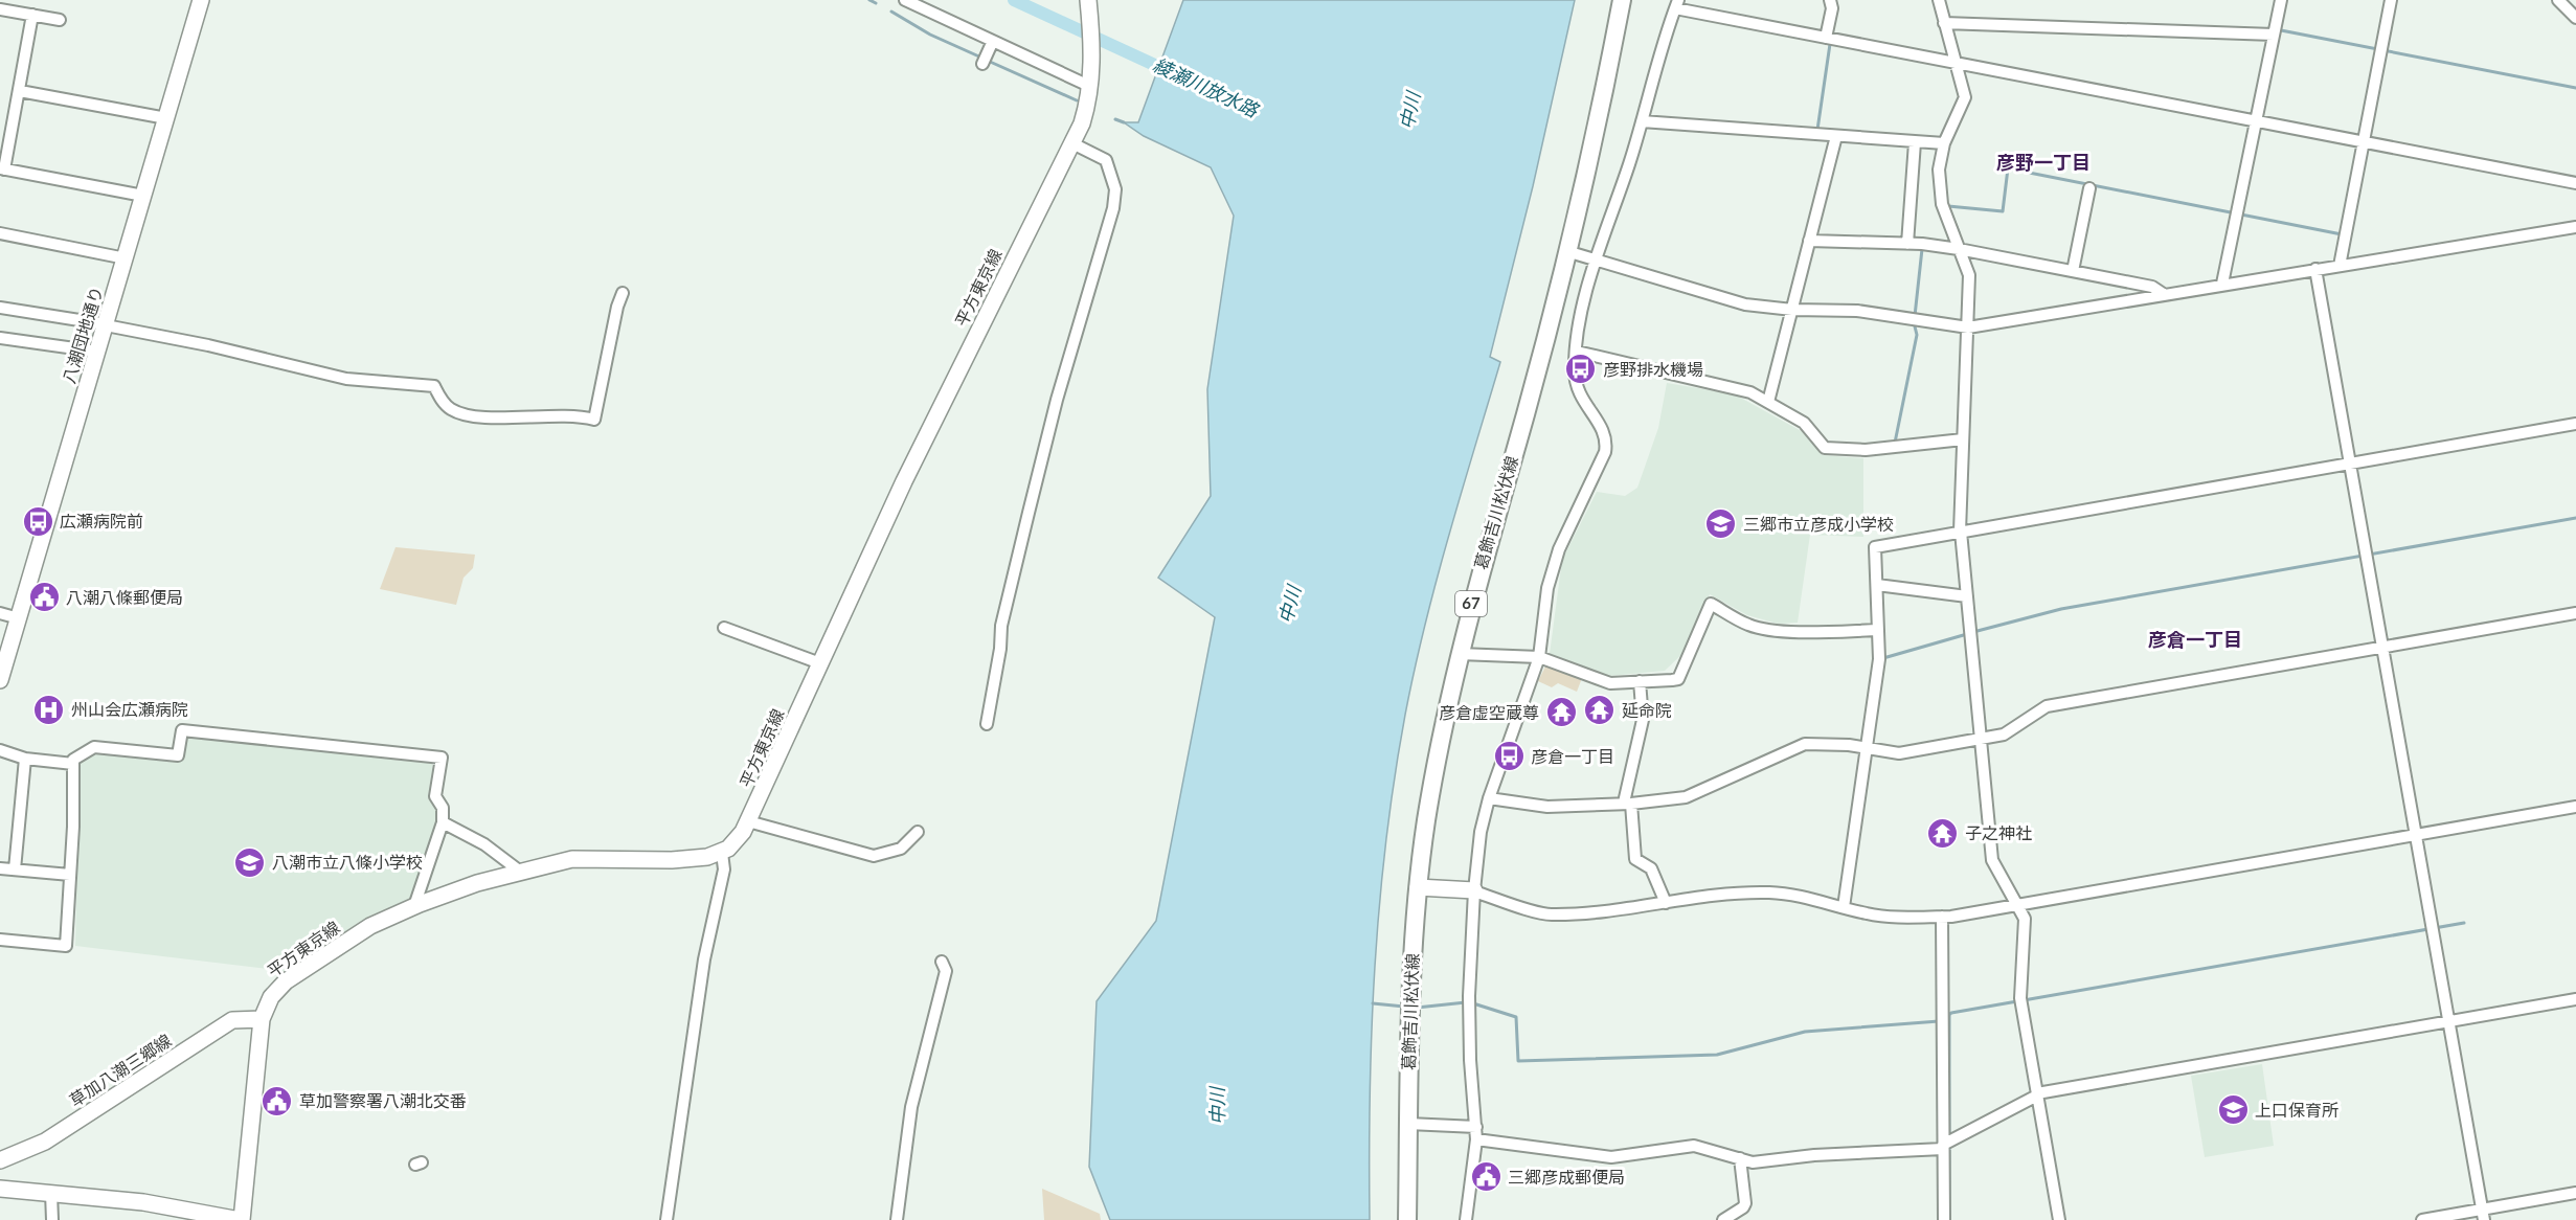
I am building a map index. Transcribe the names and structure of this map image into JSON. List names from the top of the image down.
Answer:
{
  "streets": {
    "main road": [
      "平方東京線",
      "八潮団地通り",
      "葛飾吉川松伏線",
      "67",
      "草加八潮三郷線"
    ]
  },
  "crossings": [
    ["平方東京線", "草加八潮三郷線"]
  ],
  "districts": ["彦野一丁目", "彦倉一丁目"],
  "water": ["綾瀬川放水路", "中川"],
  "places": {
    "bus stop": ["彦野排水機場", "広瀬病院前", "彦倉一丁目"],
    "school or university": ["三郷市立彦成小学校", "八潮市立八條小学校", "上口保育所"],
    "public building": ["八潮八條郵便局", "草加警察署八潮北交番", "三郷彦成郵便局"],
    "hospital": ["州山会広瀬病院"],
    "temple": ["延命院", "彦倉虚空蔵尊", "子之神社"]
  }
}
